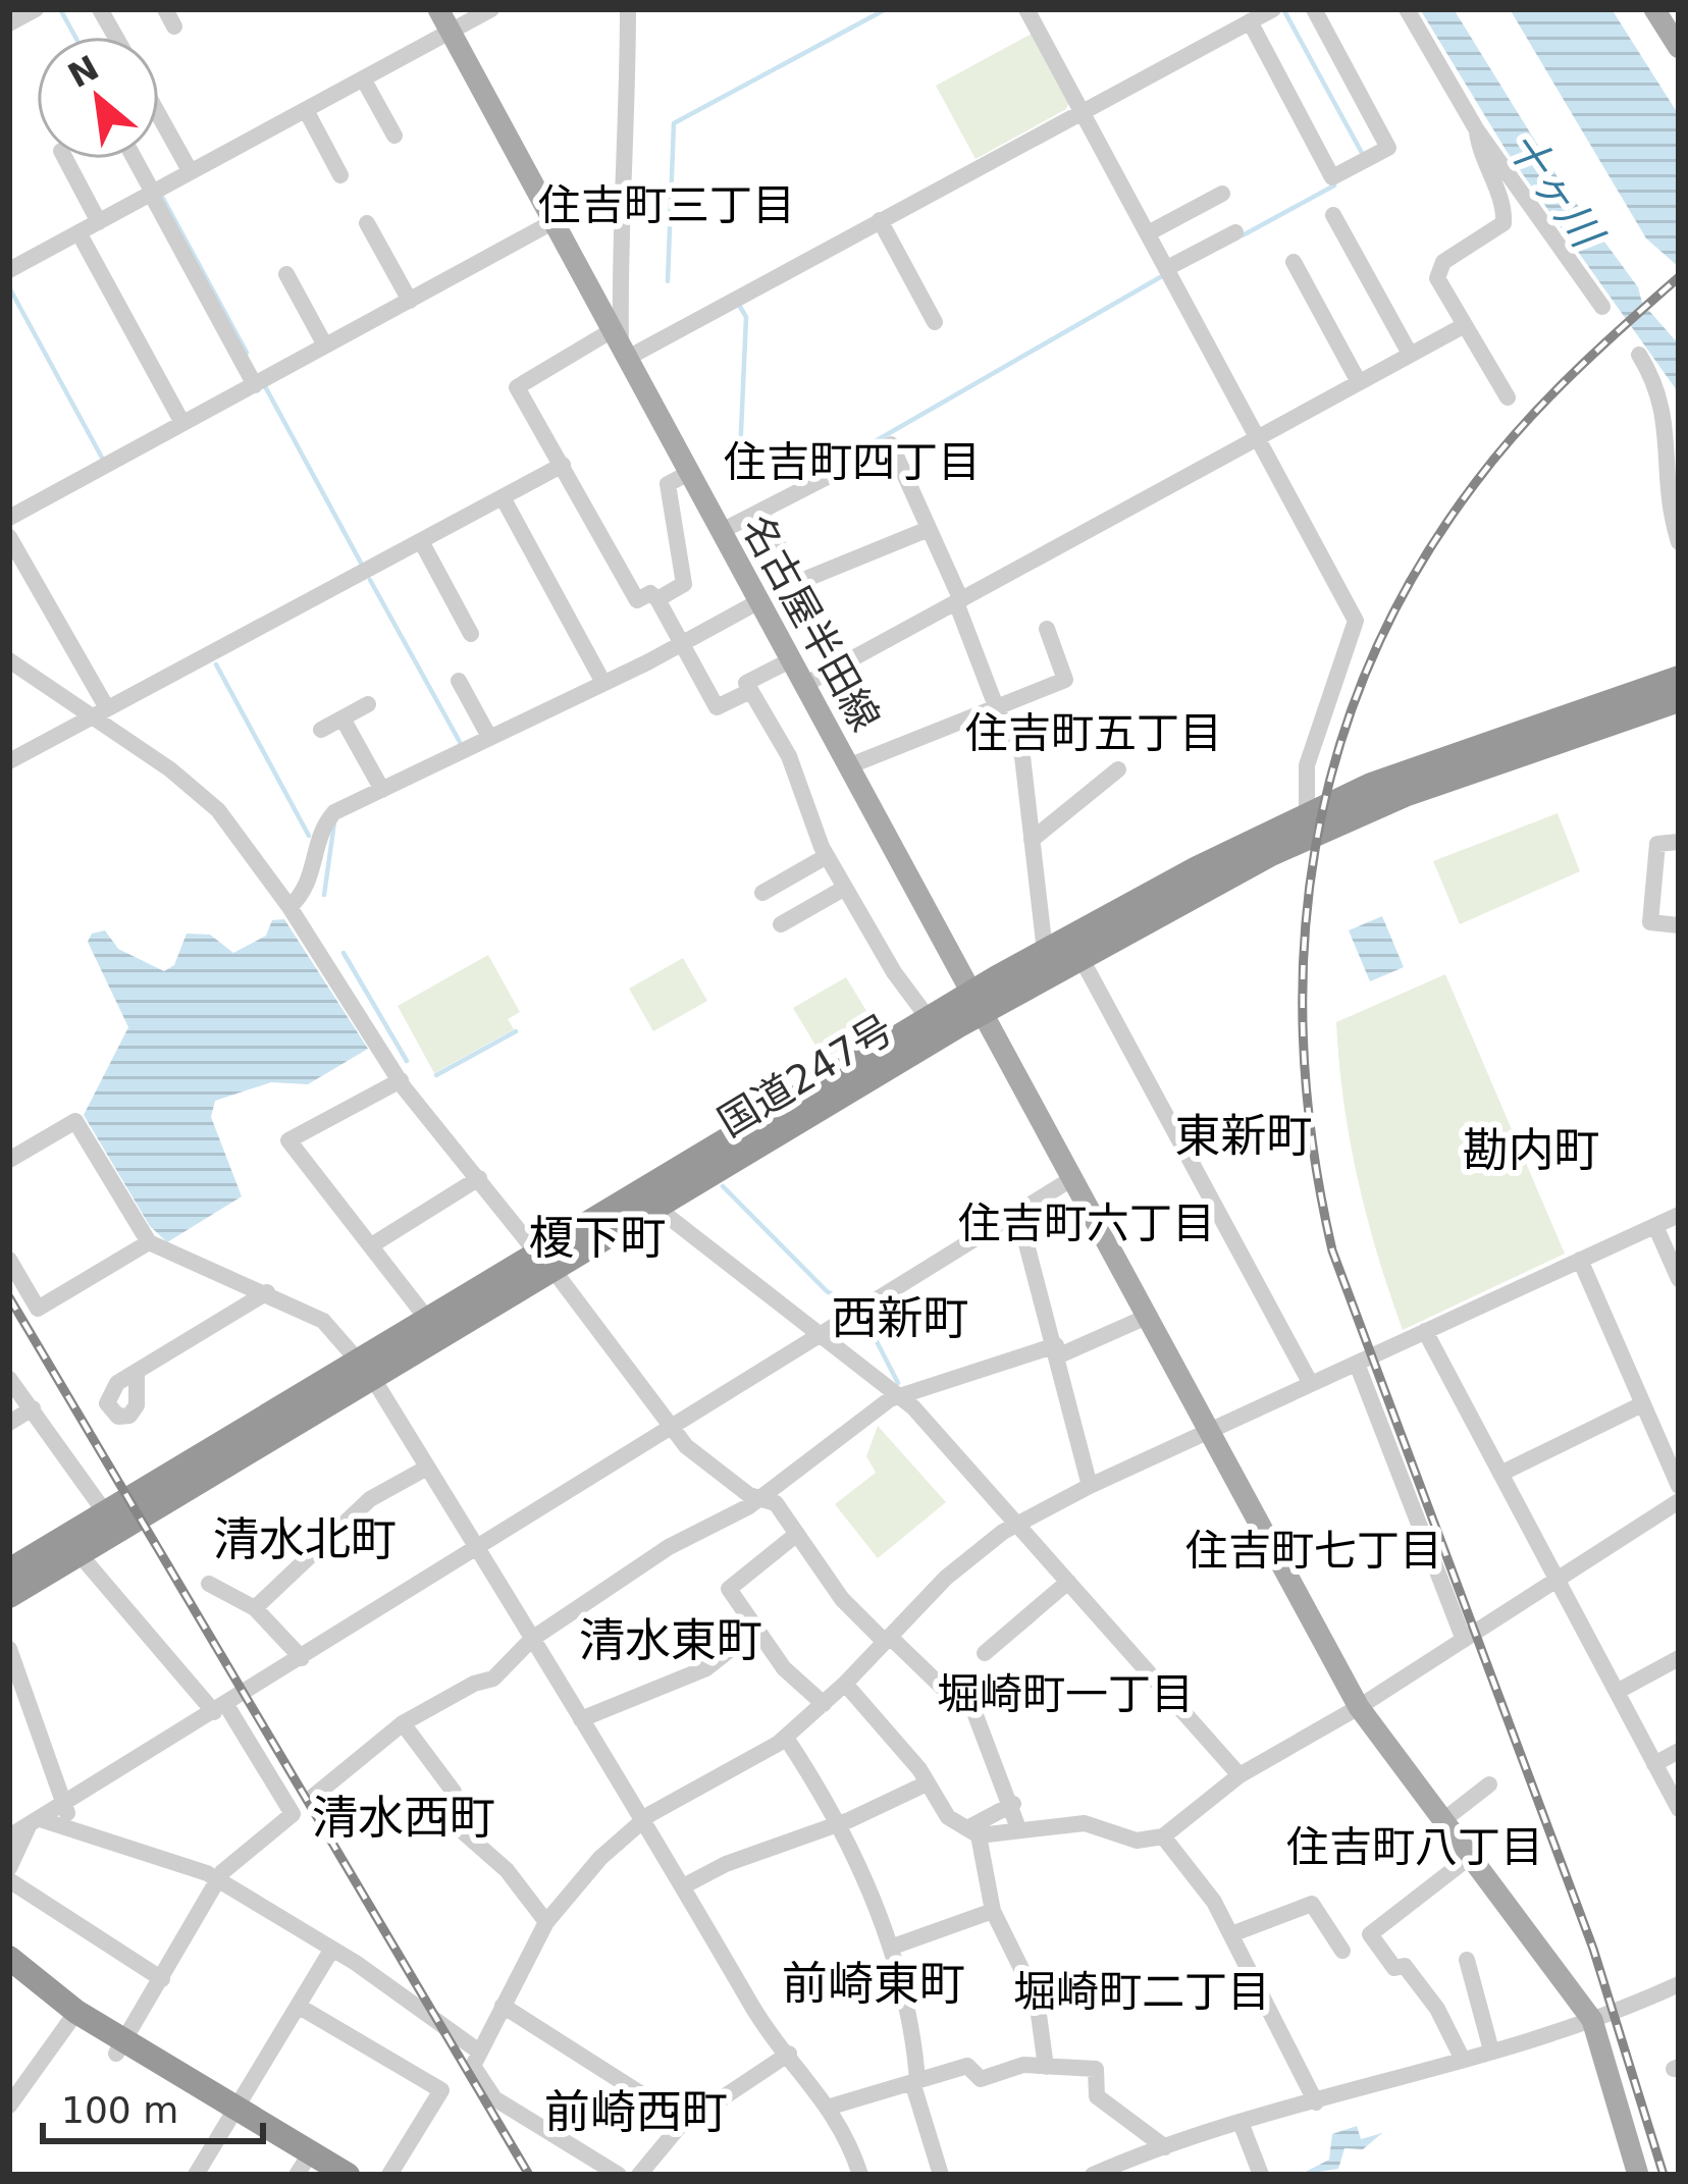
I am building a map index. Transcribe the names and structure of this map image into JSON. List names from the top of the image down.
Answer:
{
  "streets": {
    "highway": ["国道247号"],
    "main road": ["名古屋半田線"]
  },
  "crossings": [
    ["名古屋半田線", "国道247号"]
  ],
  "districts": [
    "住吉町三丁目",
    "住吉町四丁目",
    "住吉町五丁目",
    "東新町",
    "勘内町",
    "住吉町六丁目",
    "榎下町",
    "西新町",
    "清水北町",
    "住吉町七丁目",
    "清水東町",
    "堀崎町一丁目",
    "清水西町",
    "住吉町八丁目",
    "前崎東町",
    "堀崎町二丁目",
    "前崎西町"
  ],
  "water": ["十ヶ川"],
  "scale_bar": "100 m",
  "north": "top left"
}
